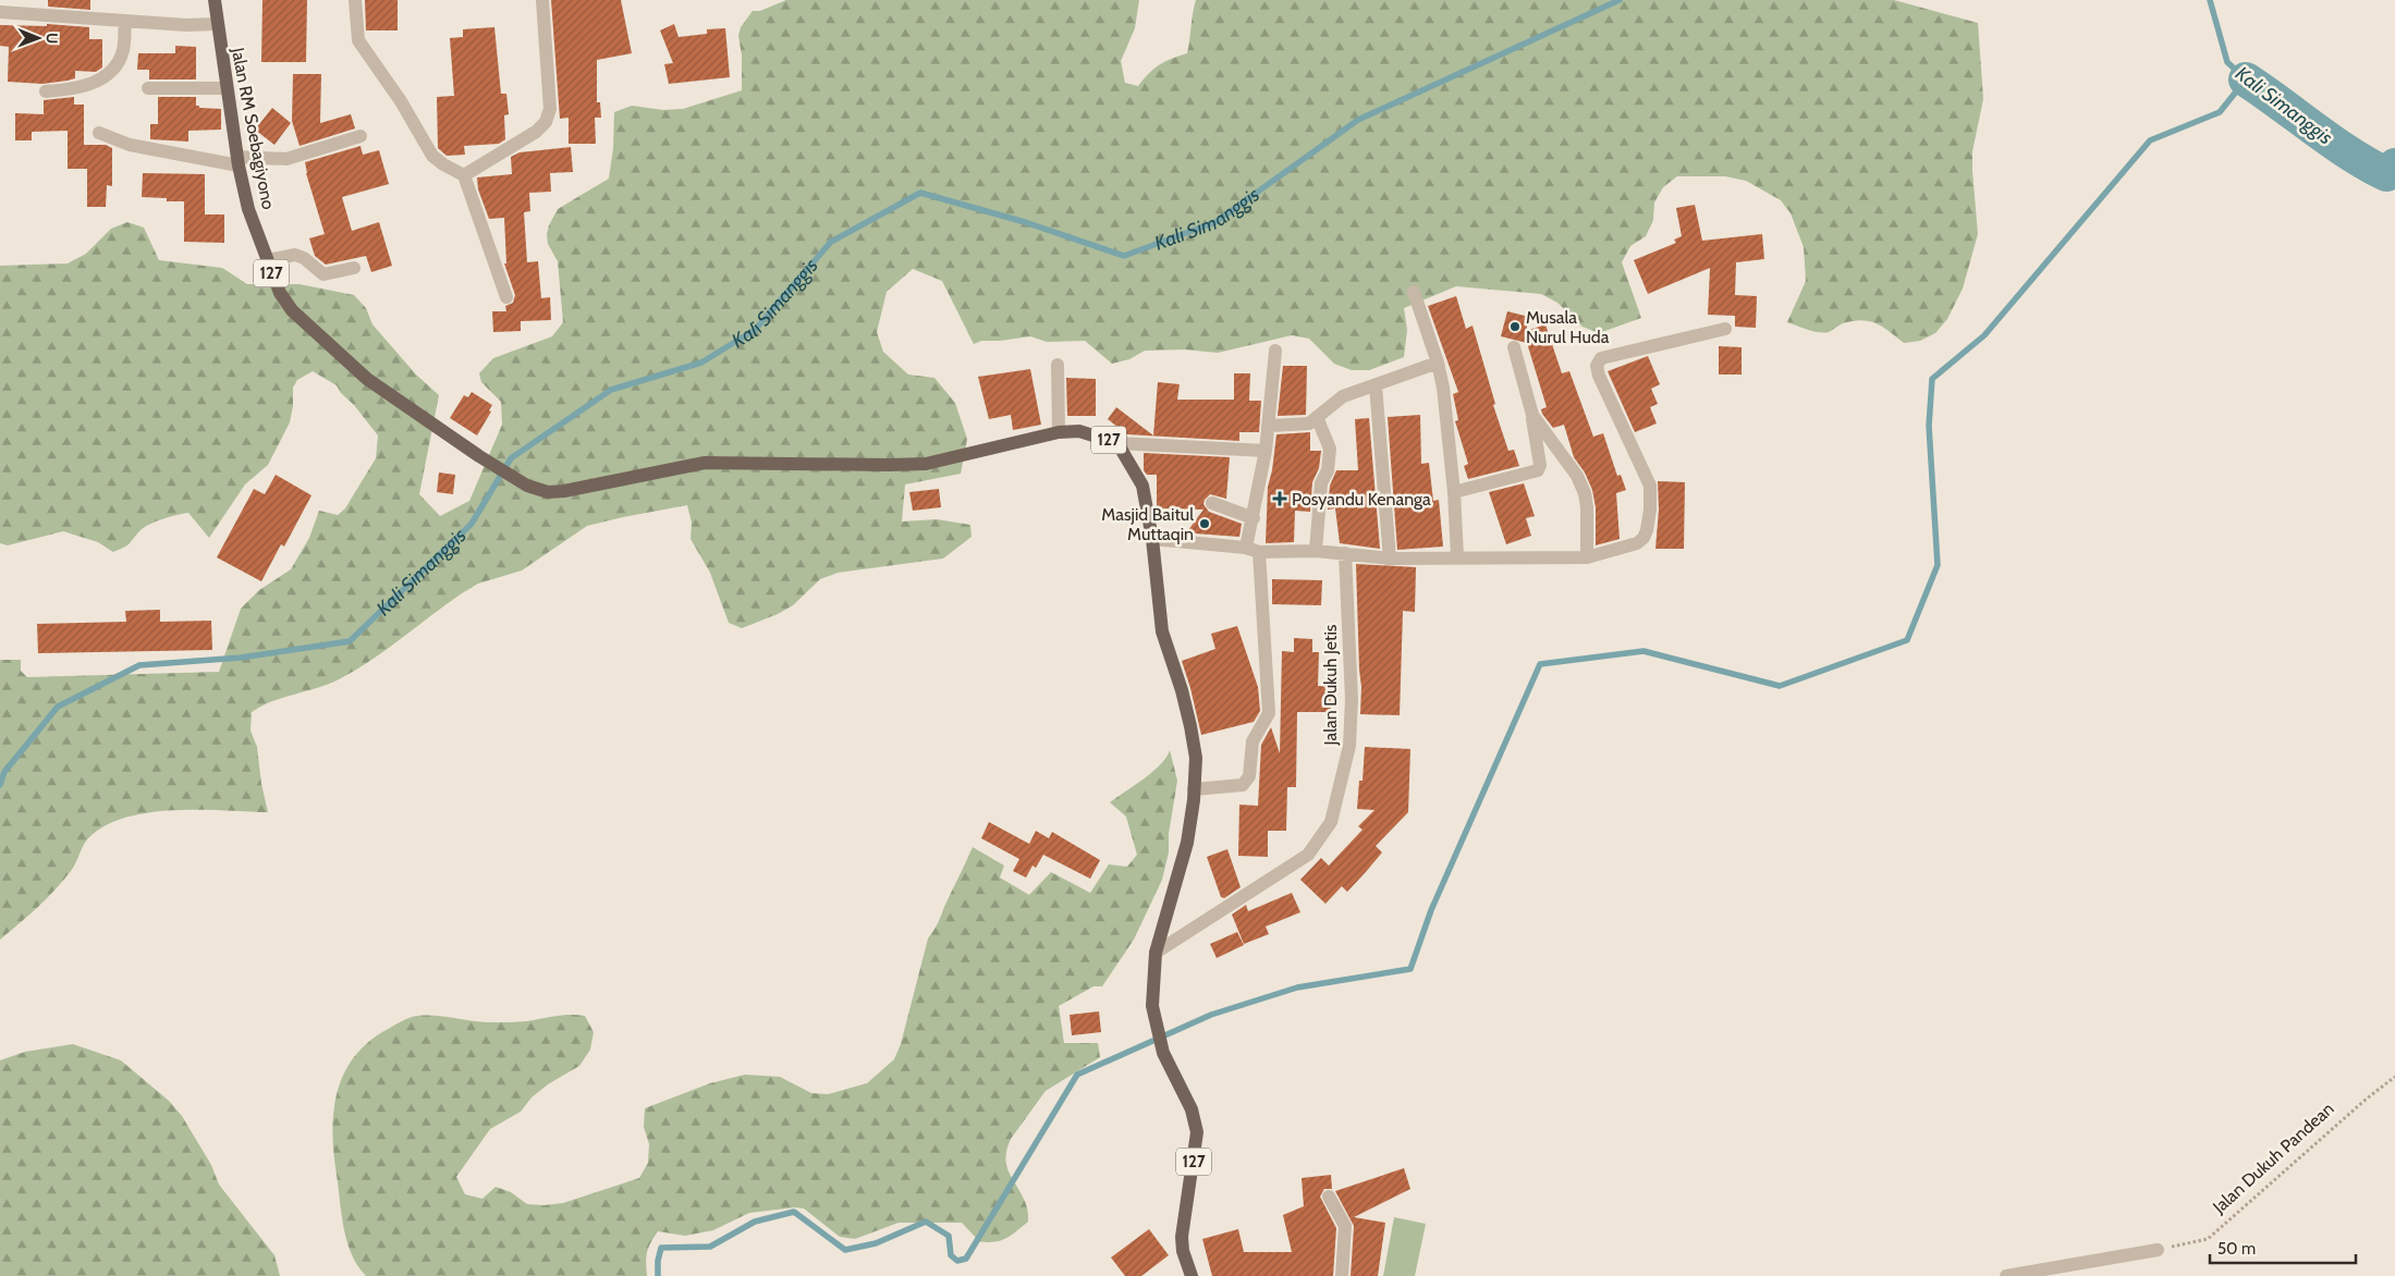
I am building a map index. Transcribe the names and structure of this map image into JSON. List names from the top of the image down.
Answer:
{
  "streets": {
    "main road": ["Jalan RM Soebagiyono", "127"],
    "street": ["Jalan Dukuh Jetis"],
    "path": ["Jalan Dukuh Pandean"]
  },
  "crossings": [
    ["Jalan RM Soebagiyono", "127"],
    ["127", "Jalan Dukuh Jetis"]
  ],
  "water": ["Kali Simanggis"],
  "places": {
    "other": ["Musala Nurul Huda", "Masjid Baitul Muttaqin"],
    "health": ["Posyandu Kenanga"]
  },
  "scale_bar": "50 m",
  "north": "right"
}
